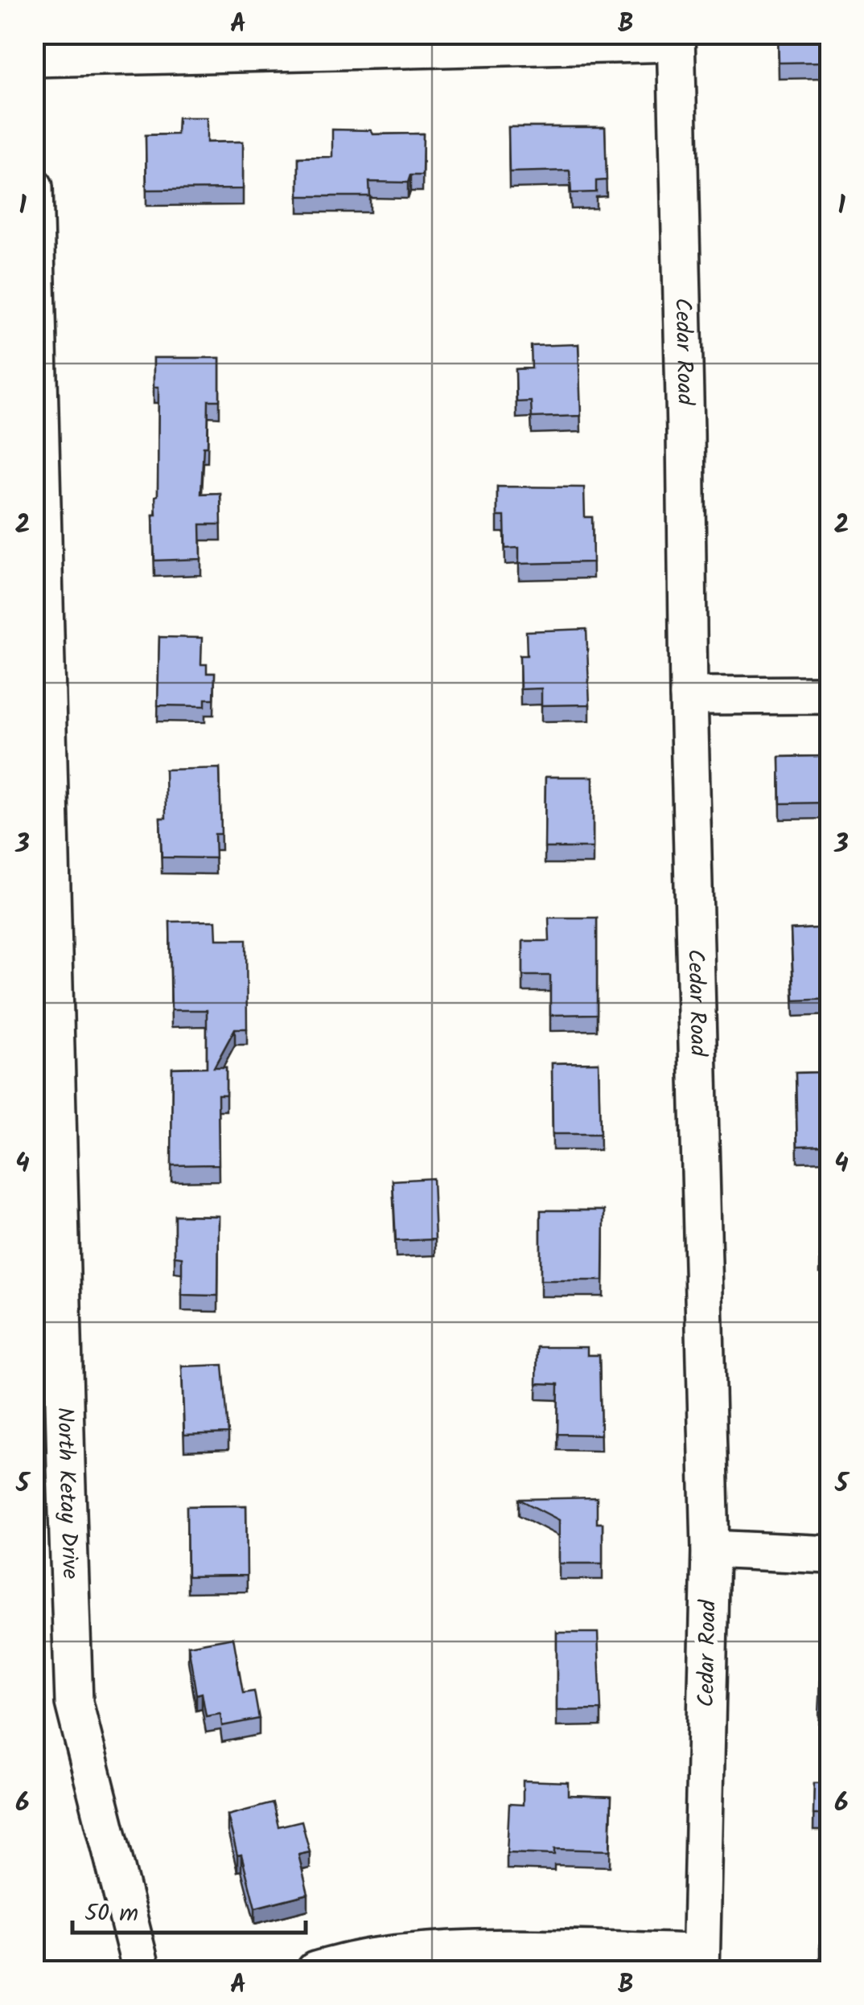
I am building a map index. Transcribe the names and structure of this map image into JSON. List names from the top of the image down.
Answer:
{
  "streets": {
    "street": ["Cedar Road", "North Ketay Drive"]
  },
  "scale_bar": "50 m",
  "grid": {
    "columns": ["A", "B"],
    "rows": [
      "1",
      "2",
      "3",
      "4",
      "5",
      "6"
    ]
  }
}
